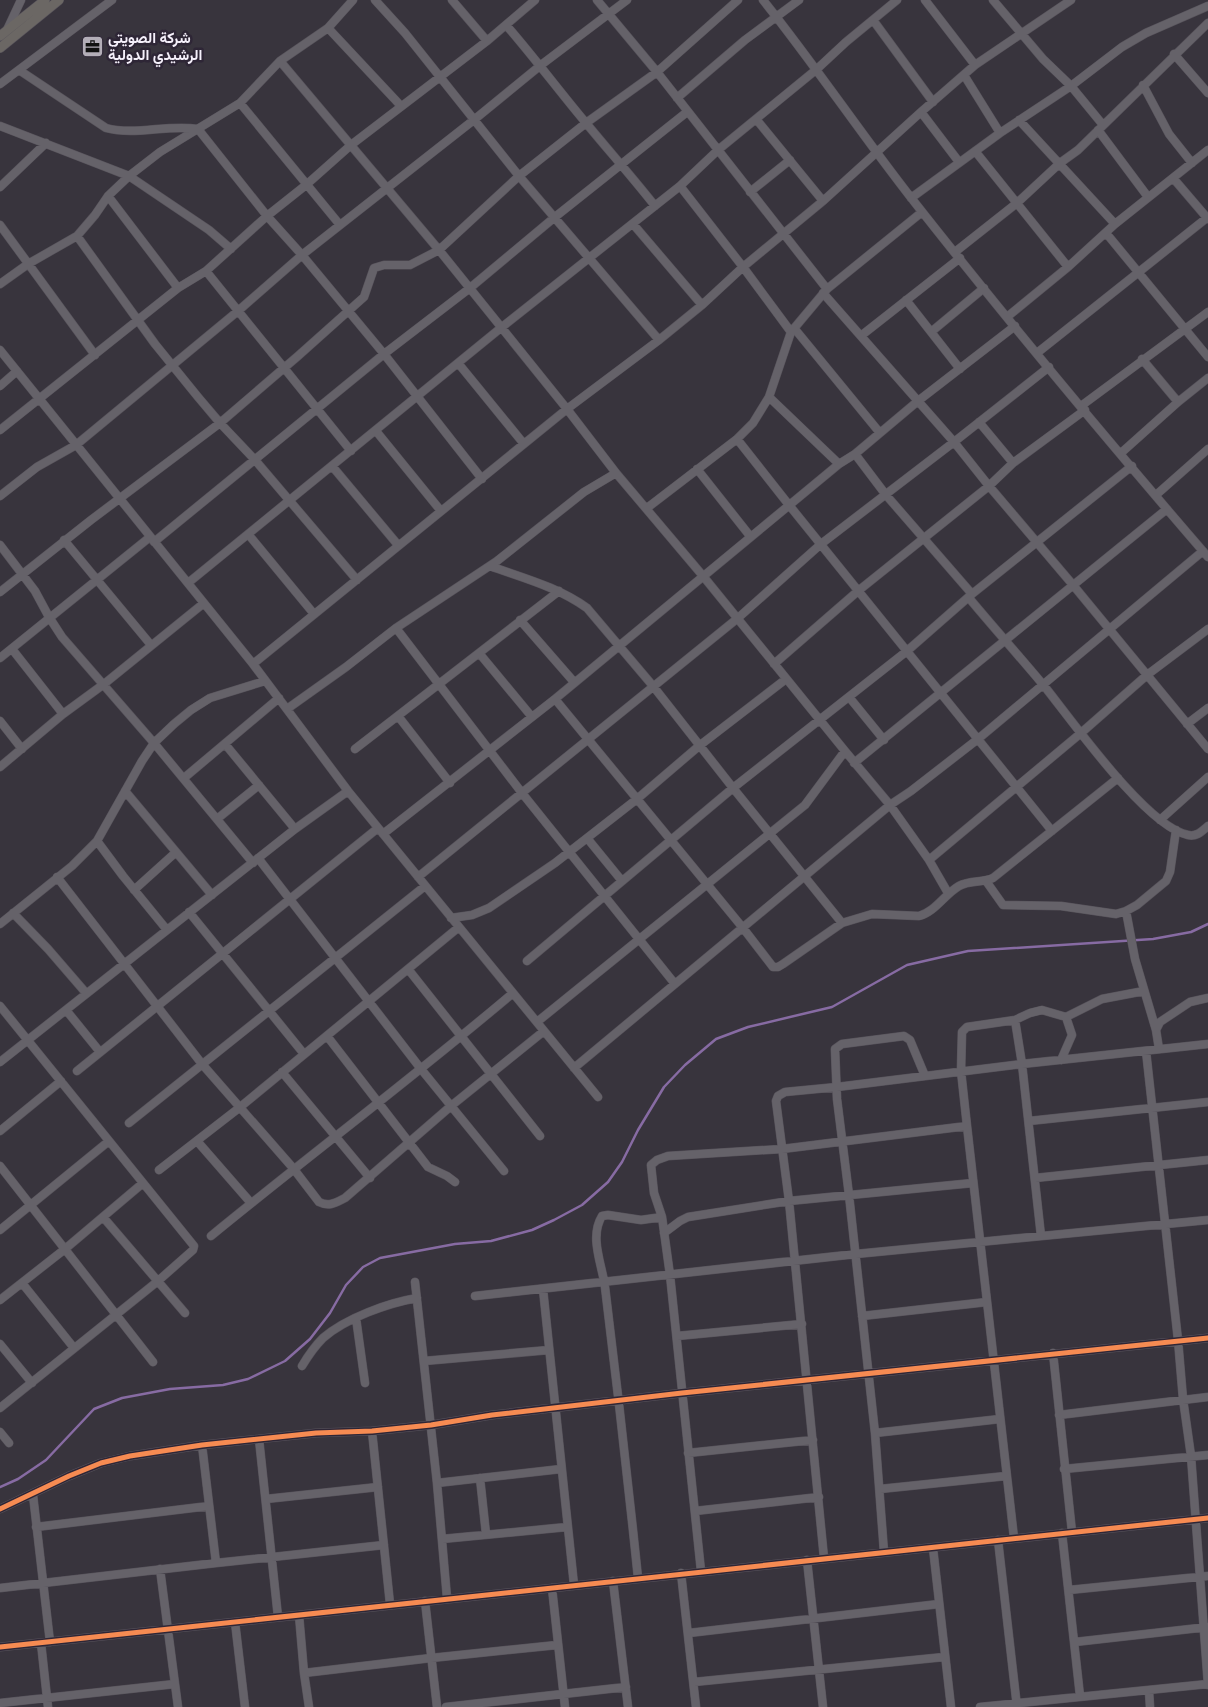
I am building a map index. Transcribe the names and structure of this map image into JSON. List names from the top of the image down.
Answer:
{
  "places": {
    "office": ["شركة الصويتي الرشيدي الدولية"]
  }
}
